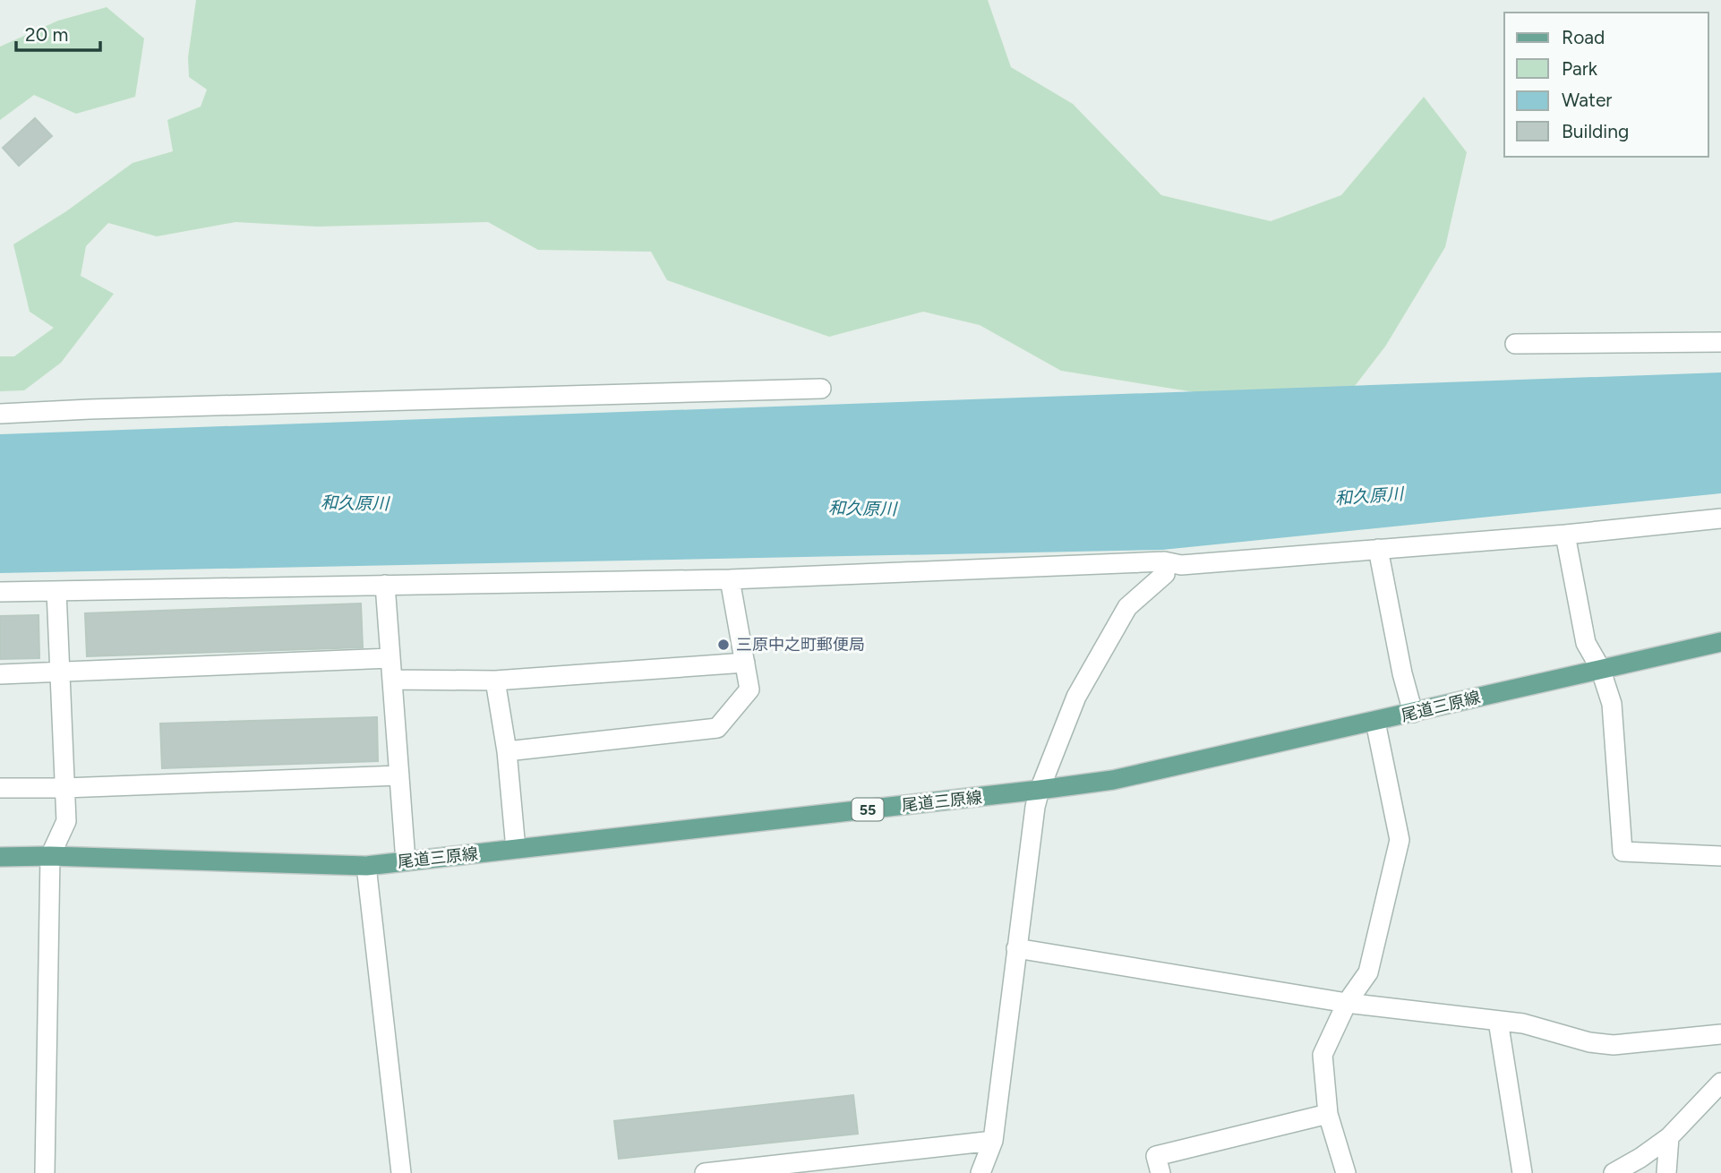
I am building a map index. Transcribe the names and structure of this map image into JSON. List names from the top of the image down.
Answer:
{
  "streets": {
    "main road": ["尾道三原線", "55"]
  },
  "water": ["和久原川"],
  "places": ["三原中之町郵便局"],
  "legend": [
    "Road",
    "Park",
    "Water",
    "Building"
  ],
  "scale_bar": "20 m"
}
